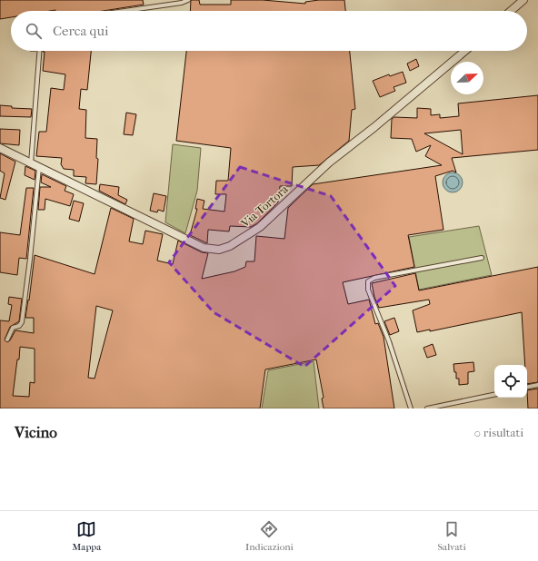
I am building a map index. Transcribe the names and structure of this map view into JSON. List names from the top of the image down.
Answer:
{
  "streets": {
    "street": ["Via Tortora"]
  },
  "north": "top right",
  "page": {
    "search": "Cerca qui",
    "heading": ["Vicino", "0 risultati"],
    "nav": ["Mappa", "Indicazioni", "Salvati"]
  }
}
